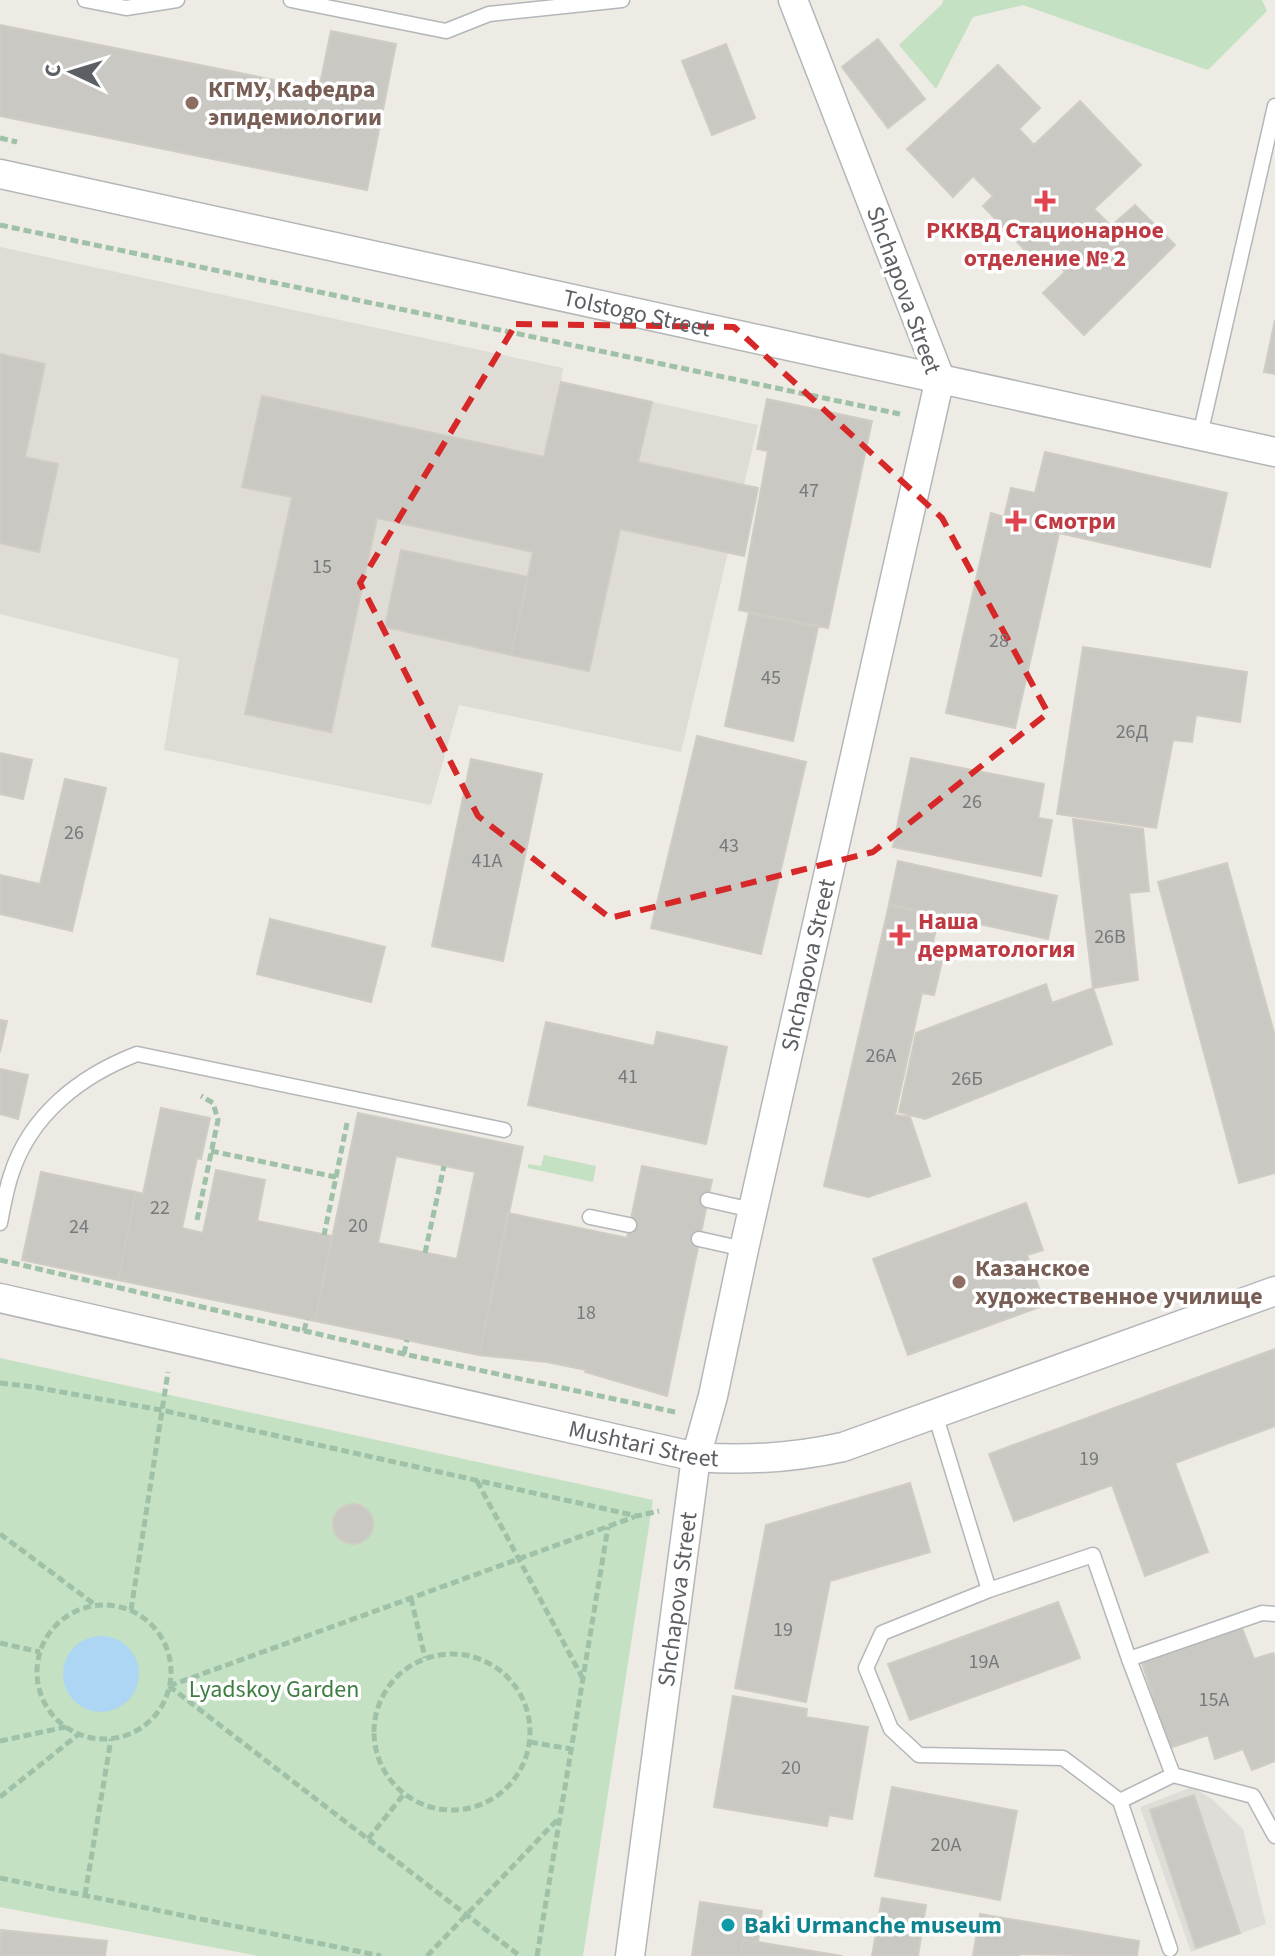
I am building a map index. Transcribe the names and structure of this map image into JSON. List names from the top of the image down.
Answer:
{
  "streets": {
    "street": ["Shchapova Street", "Tolstogo Street", "Mushtari Street"]
  },
  "crossings": [
    ["Shchapova Street", "Tolstogo Street"],
    ["Shchapova Street", "Mushtari Street"]
  ],
  "parks": ["Lyadskoy Garden"],
  "places": {
    "other": ["КГМУ, Кафедра эпидемиологии", "Казанское художественное училище", "Baki Urmanche museum"],
    "health": ["РККВД Стационарное отделение № 2", "Смотри", "Наша дерматология"]
  },
  "house_numbers": [
    "47",
    "15",
    "28",
    "45",
    "26Д",
    "26",
    "26",
    "43",
    "41А",
    "26В",
    "26А",
    "41",
    "26Б",
    "22",
    "20",
    "24",
    "18",
    "19",
    "19",
    "19А",
    "15А",
    "20",
    "20А"
  ],
  "north": "left"
}
